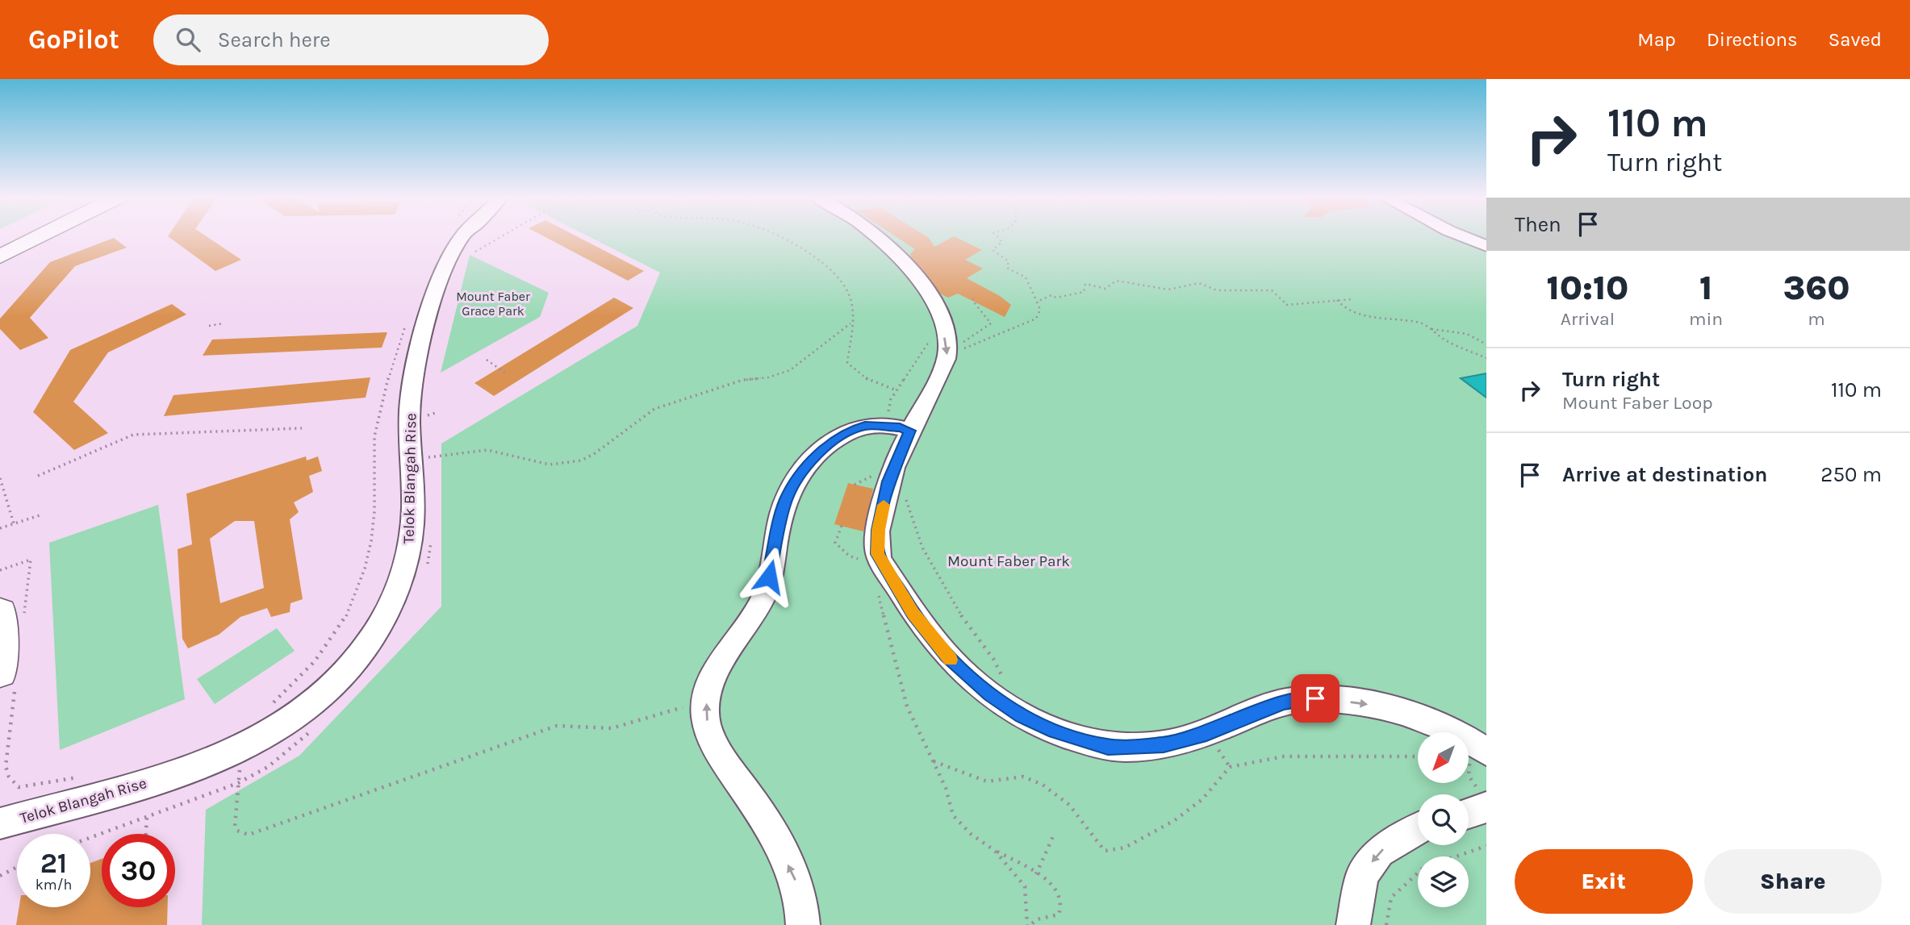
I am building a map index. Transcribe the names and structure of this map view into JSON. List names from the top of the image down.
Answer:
{
  "streets": {
    "street": ["Telok Blangah Rise"]
  },
  "parks": ["Mount Faber Grace Park", "Mount Faber Park"],
  "north": "bottom left",
  "page": {
    "header": "GoPilot",
    "search": "Search here",
    "nav": ["Map", "Directions", "Saved"],
    "turn": ["110 m", "Turn right"],
    "then": "Then",
    "eta": [
      "10:10",
      "Arrival",
      "1",
      "min",
      "360",
      "m"
    ],
    "list": [
      {
        "name": "Turn right",
        "note": "Mount Faber Loop",
        "value": "110 m"
      },
      {
        "name": "Arrive at destination",
        "value": "250 m"
      }
    ],
    "speed": "21 km/h",
    "limit": "30",
    "buttons": ["Exit", "Share"]
  }
}
